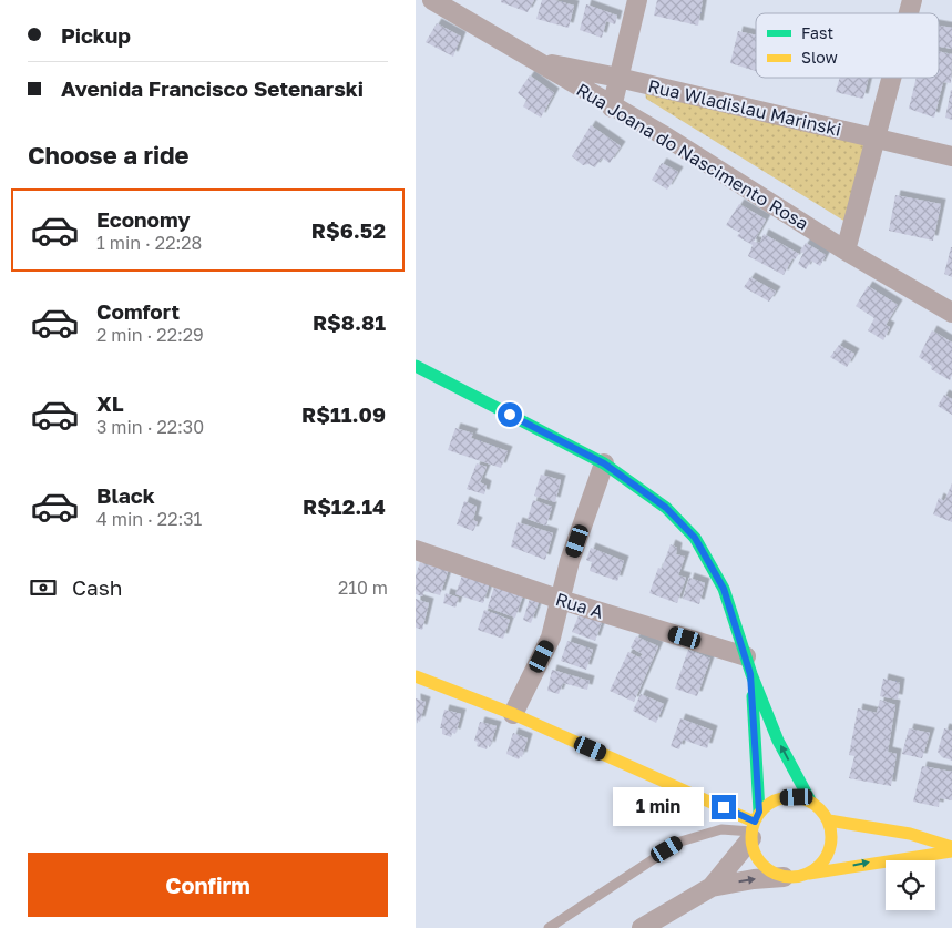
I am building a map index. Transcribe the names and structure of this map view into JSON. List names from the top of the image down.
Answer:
{
  "streets": {
    "street": ["Rua Wladislau Marinski", "Rua Joana do Nascimento Rosa", "Rua A"]
  },
  "crossings": [
    ["Rua Wladislau Marinski", "Rua Joana do Nascimento Rosa"]
  ],
  "legend": ["Fast", "Slow"],
  "page": {
    "banner": ["Pickup", "Avenida Francisco Setenarski"],
    "heading": "Choose a ride",
    "list": [
      {
        "name": "Economy",
        "note": "1 min · 22:28",
        "value": "R$6.52"
      },
      {
        "name": "Comfort",
        "note": "2 min · 22:29",
        "value": "R$8.81"
      },
      {
        "name": "XL",
        "note": "3 min · 22:30",
        "value": "R$11.09"
      },
      {
        "name": "Black",
        "note": "4 min · 22:31",
        "value": "R$12.14"
      }
    ],
    "pay": ["Cash", "210 m"],
    "bubble": "1 min",
    "buttons": "Confirm"
  }
}
